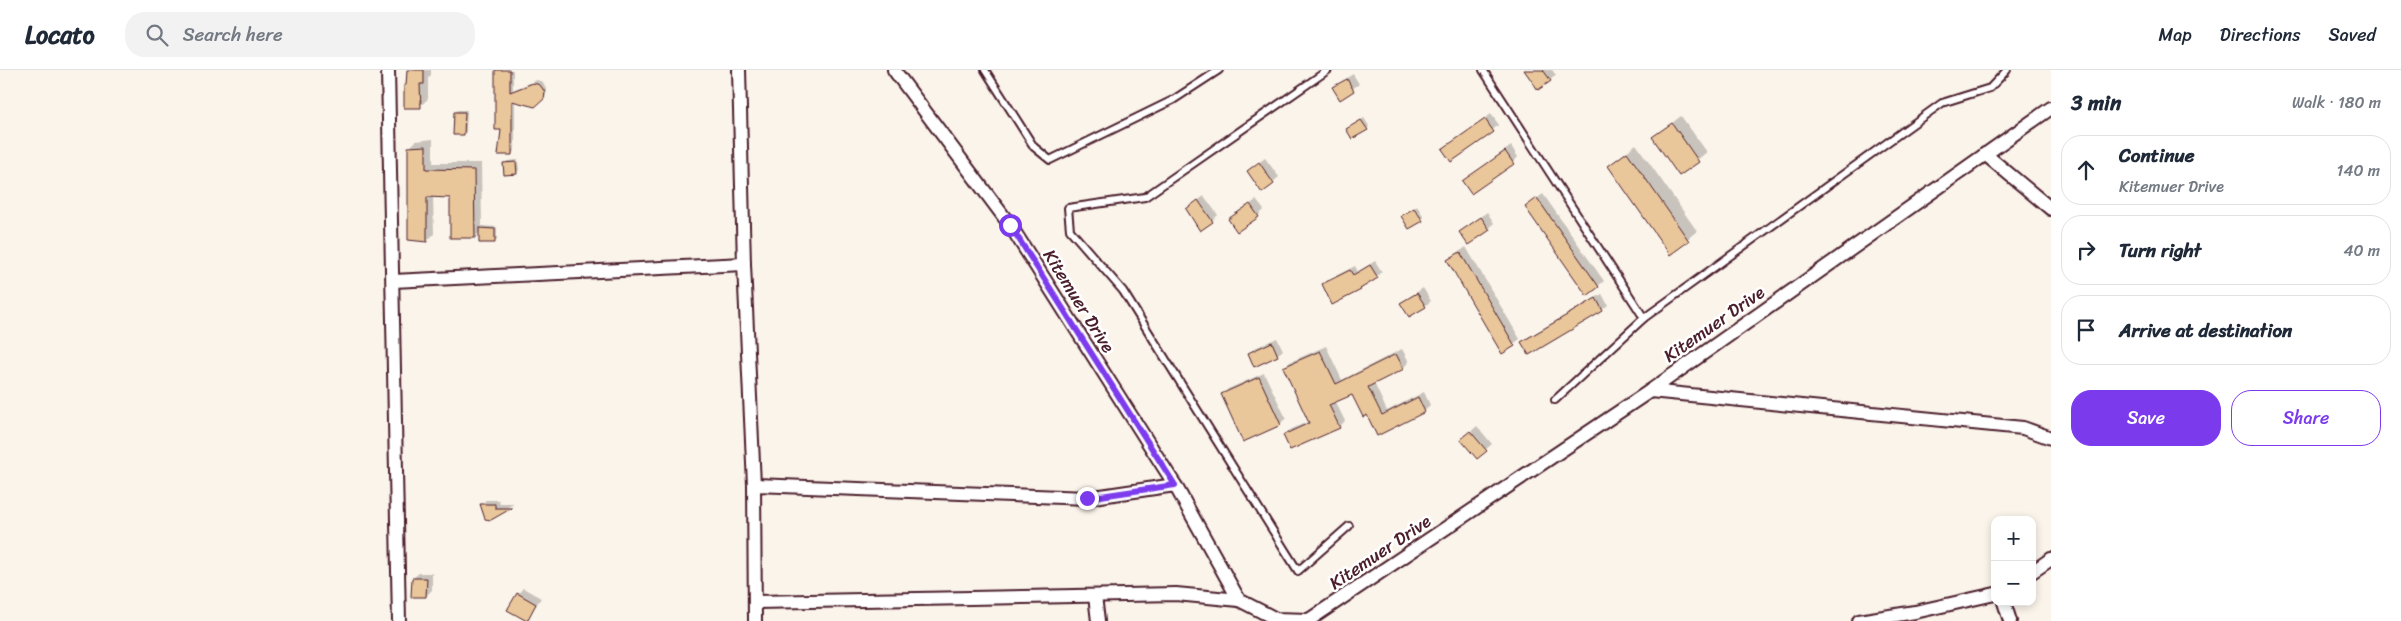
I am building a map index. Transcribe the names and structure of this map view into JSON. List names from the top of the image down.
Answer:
{
  "streets": {
    "street": ["Kitemuer Drive"]
  },
  "page": {
    "header": "Locato",
    "search": "Search here",
    "nav": ["Map", "Directions", "Saved"],
    "heading": ["3 min", "Walk · 180 m"],
    "list": [
      ["Continue", "Kitemuer Drive", "140 m"],
      ["Turn right", "40 m"],
      "Arrive at destination"
    ],
    "buttons": ["Save", "Share"],
    "map_buttons": ["+", "−"]
  }
}
